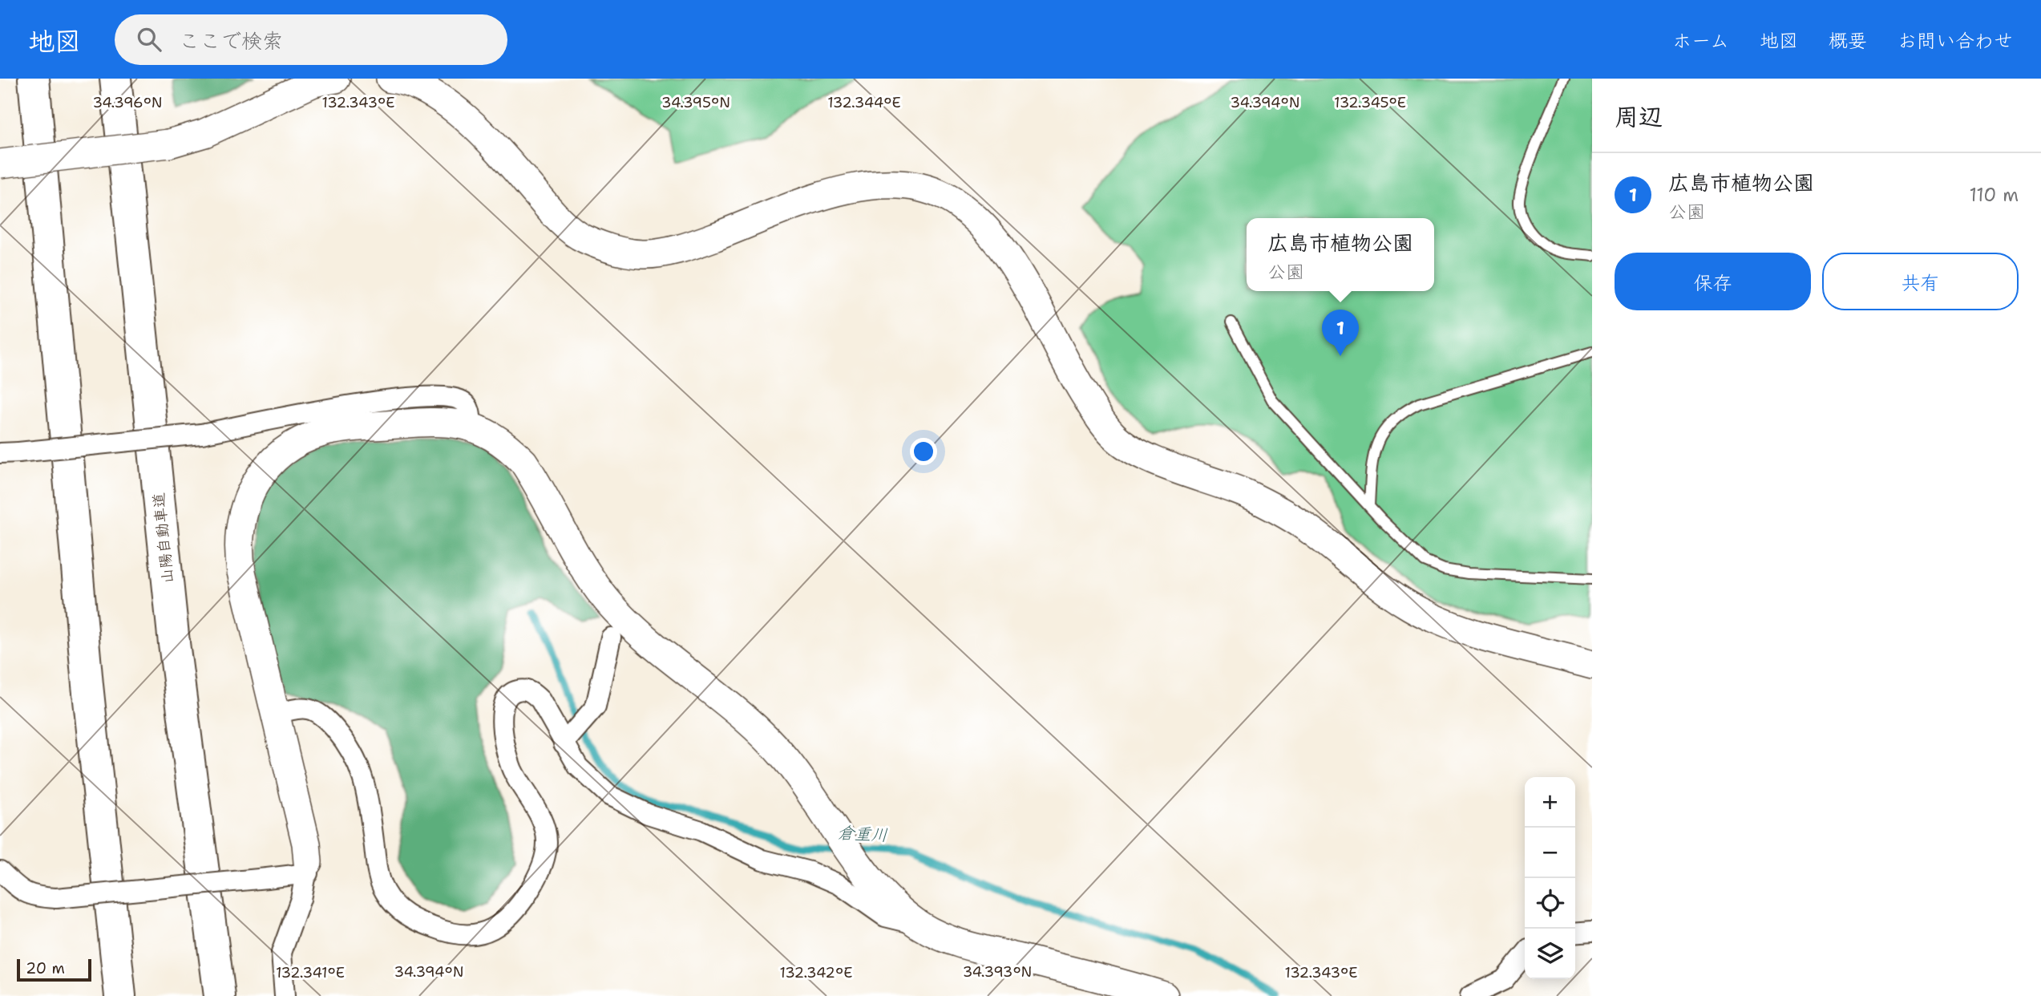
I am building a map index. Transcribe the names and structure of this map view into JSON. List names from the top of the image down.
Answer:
{
  "streets": {
    "highway": ["山陽自動車道"]
  },
  "water": ["倉重川"],
  "scale_bar": "20 m",
  "page": {
    "header": "地図",
    "search": "ここで検索",
    "nav": [
      "ホーム",
      "地図",
      "概要",
      "お問い合わせ"
    ],
    "heading": "周辺",
    "list": [
      {
        "mark": "1",
        "name": "広島市植物公園",
        "note": "公園",
        "value": "110 m"
      }
    ],
    "popup": ["広島市植物公園", "公園"],
    "buttons": ["保存", "共有"],
    "pins": "1",
    "map_buttons": ["+", "−"],
    "scale": "20 m"
  },
  "coordinates": [
    "132.343°E",
    "132.344°E",
    "132.345°E",
    "34.396°N",
    "34.395°N",
    "34.394°N",
    "34.393°N",
    "132.341°E",
    "132.342°E"
  ]
}
